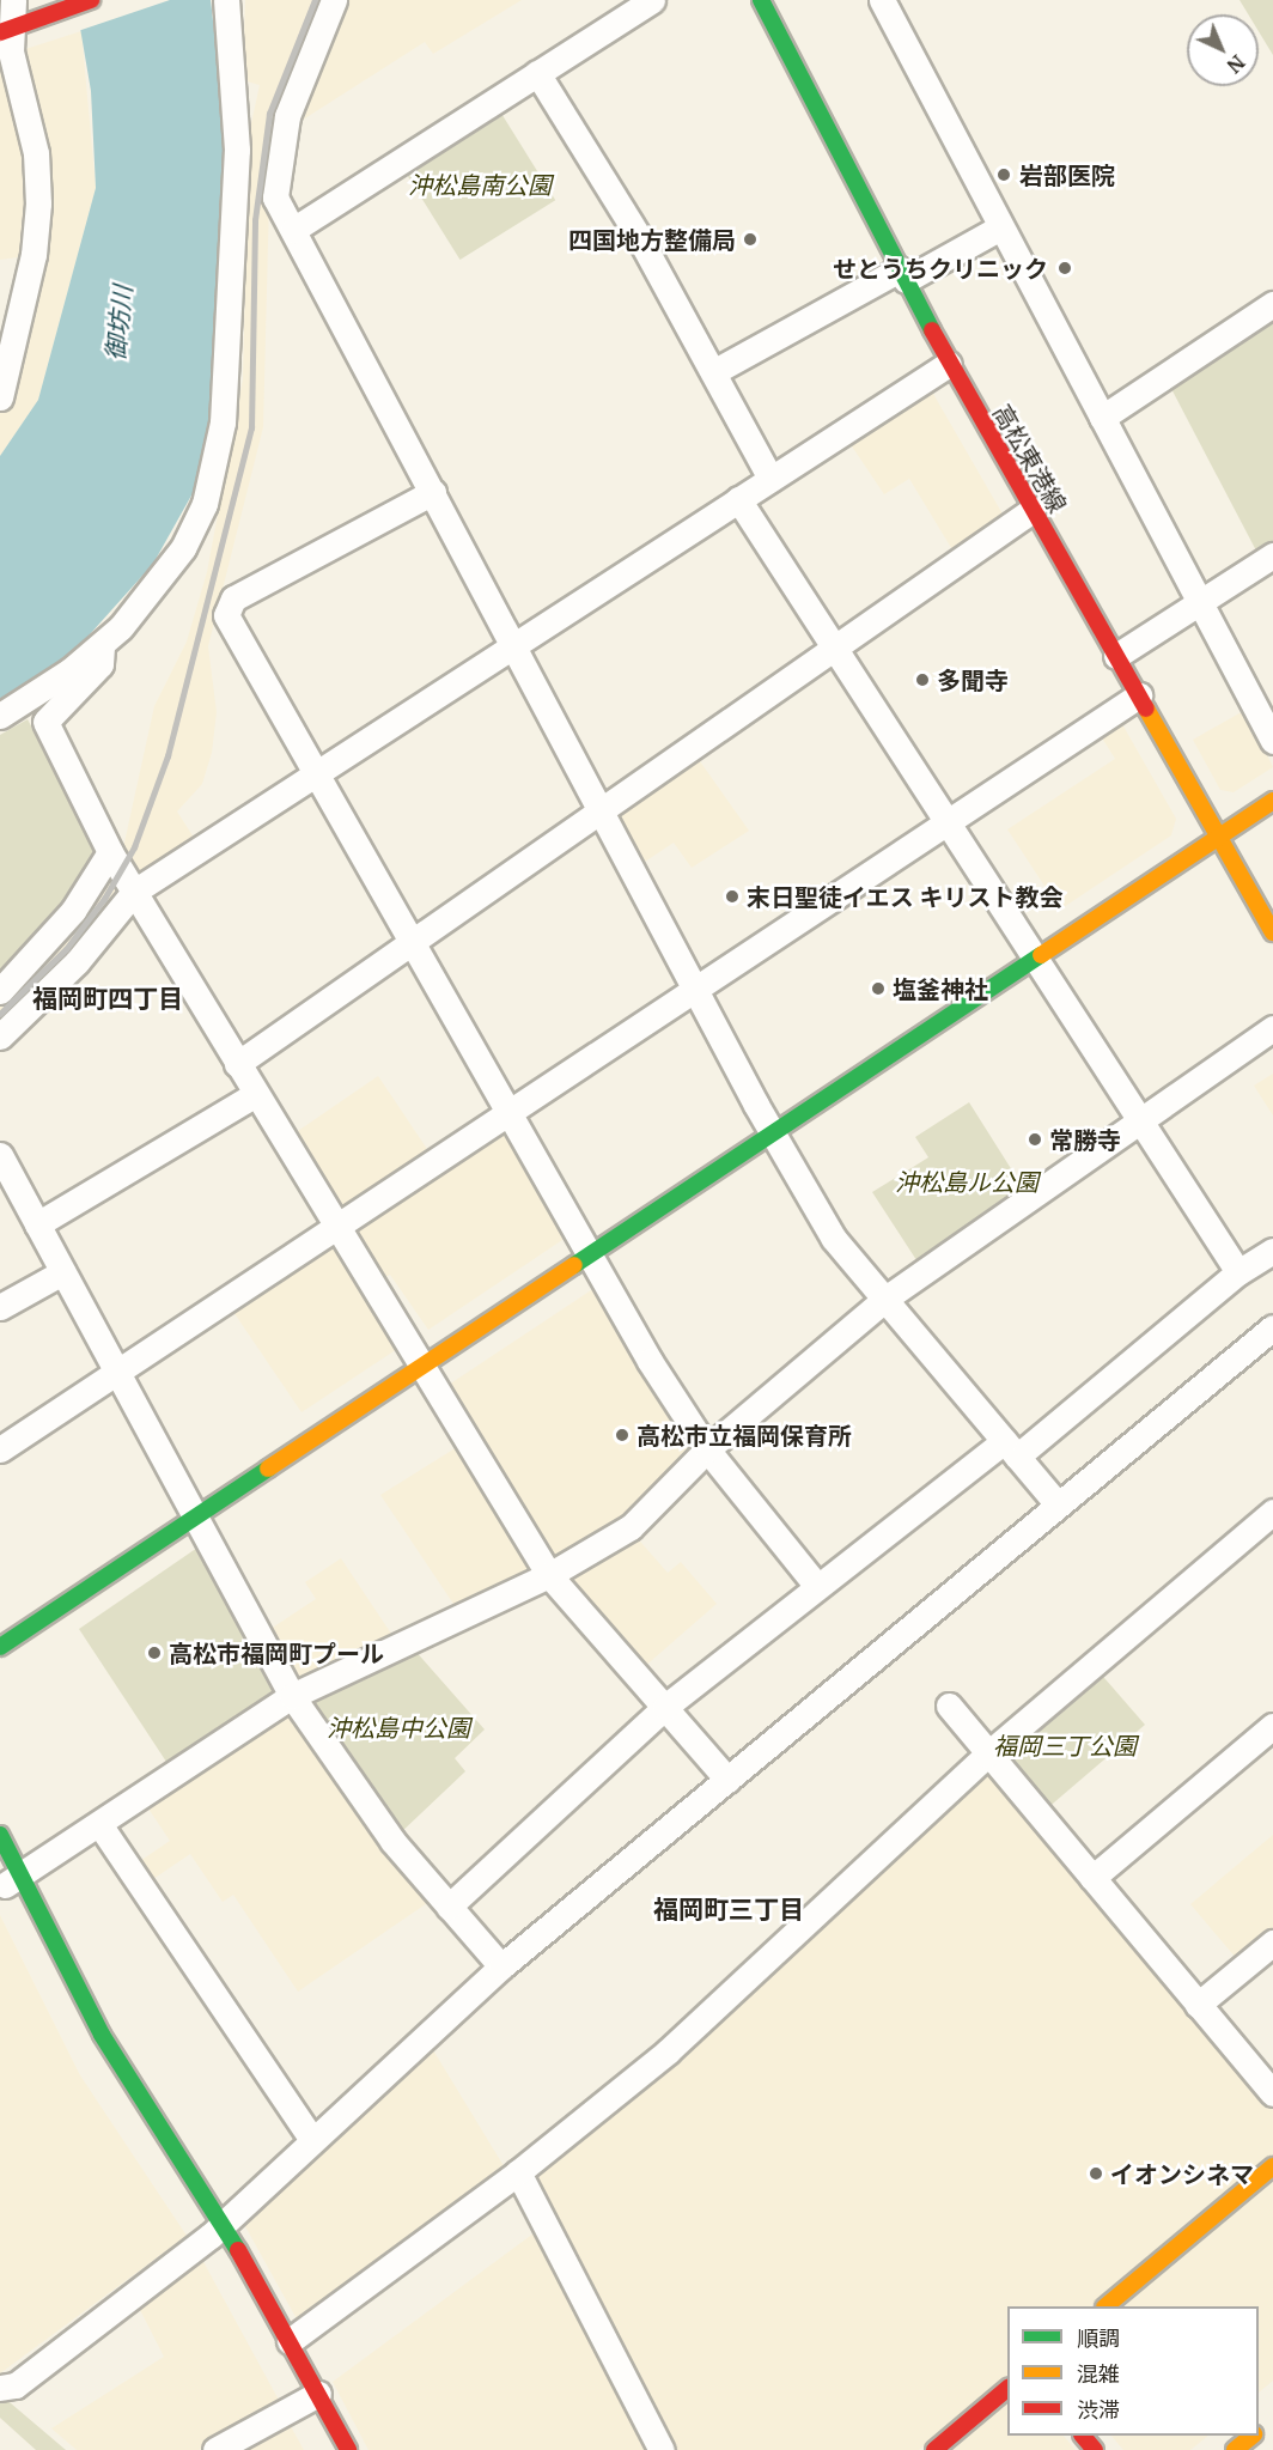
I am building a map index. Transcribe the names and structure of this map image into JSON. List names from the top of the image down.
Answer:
{
  "streets": {
    "main road": ["高松東港線"]
  },
  "districts": ["福岡町四丁目", "福岡町三丁目"],
  "water": ["御坊川"],
  "parks": [
    "沖松島南公園",
    "沖松島ル公園",
    "沖松島中公園",
    "福岡三丁公園"
  ],
  "places": [
    "岩部医院",
    "四国地方整備局",
    "せとうちクリニック",
    "多聞寺",
    "末日聖徒イエス キリスト教会",
    "塩釜神社",
    "常勝寺",
    "高松市立福岡保育所",
    "高松市福岡町プール",
    "イオンシネマ"
  ],
  "legend": ["順調", "混雑", "渋滞"],
  "north": "bottom right"
}
